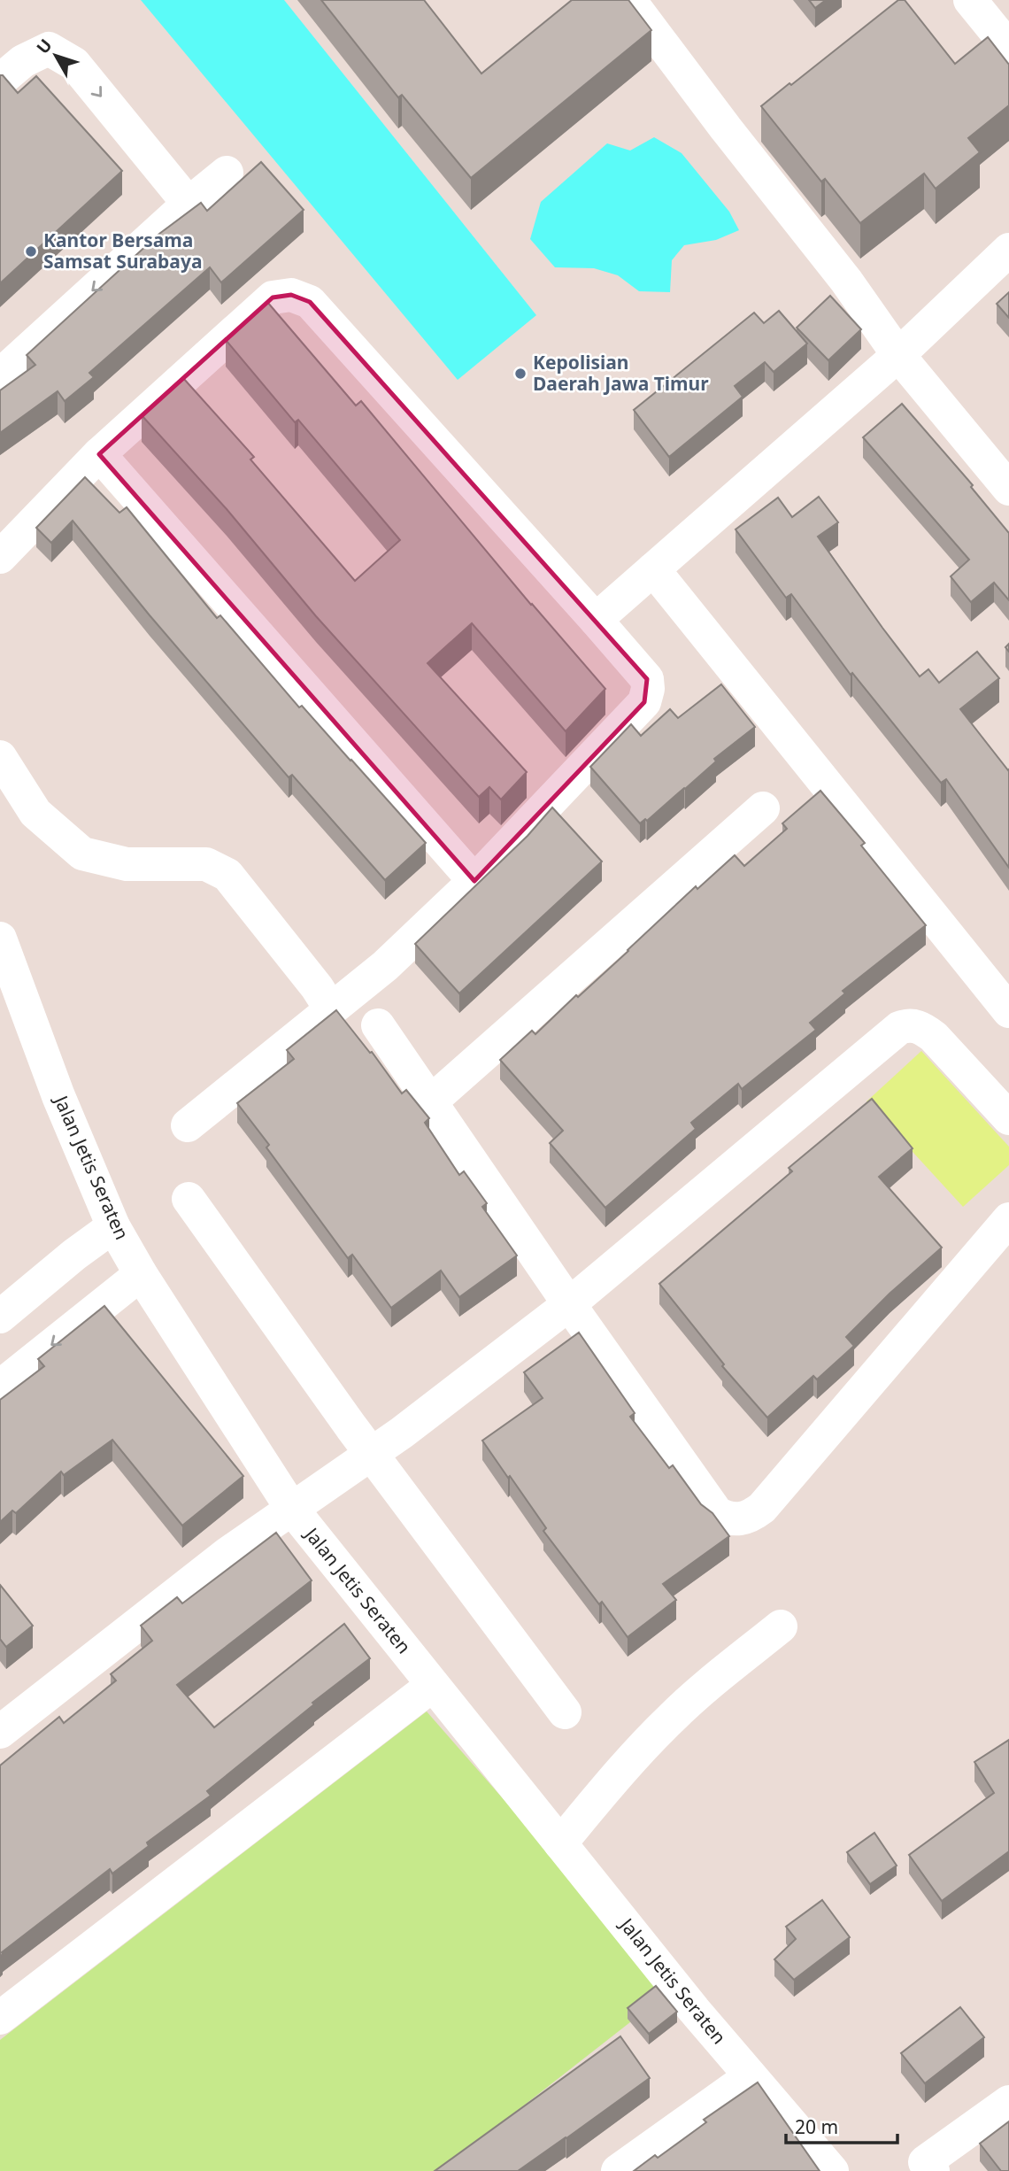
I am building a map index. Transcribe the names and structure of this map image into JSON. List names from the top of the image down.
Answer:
{
  "streets": {
    "street": ["Jalan Jetis Seraten"]
  },
  "places": ["Kantor Bersama Samsat Surabaya", "Kepolisian Daerah Jawa Timur"],
  "scale_bar": "20 m",
  "north": "top left"
}
